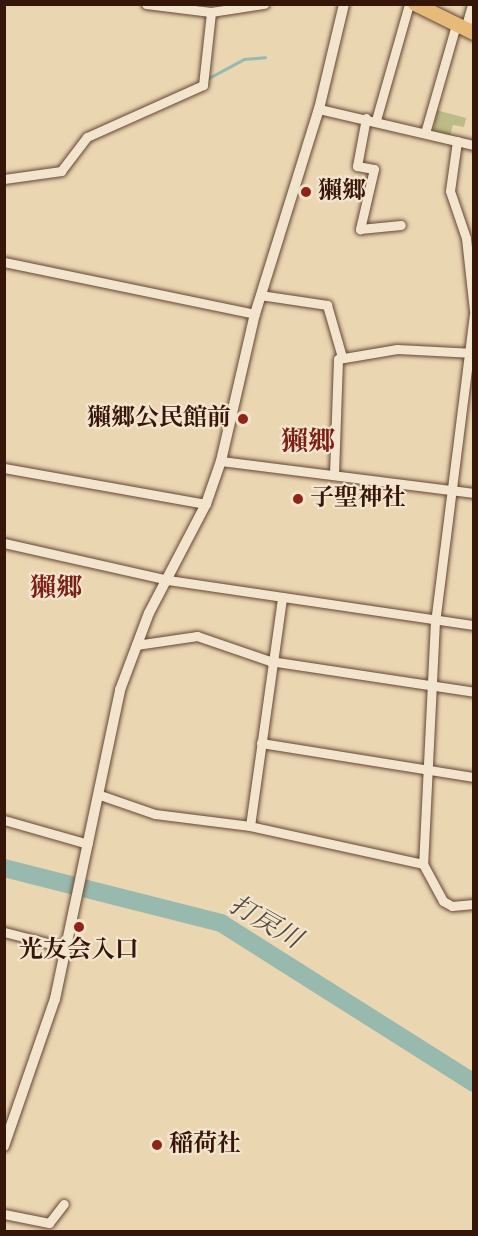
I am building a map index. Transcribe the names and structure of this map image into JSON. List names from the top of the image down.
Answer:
{
  "districts": ["獺郷", "獺郷"],
  "water": ["打戻川"],
  "places": [
    "獺郷",
    "獺郷公民館前",
    "子聖神社",
    "光友会入口",
    "稲荷社"
  ]
}
